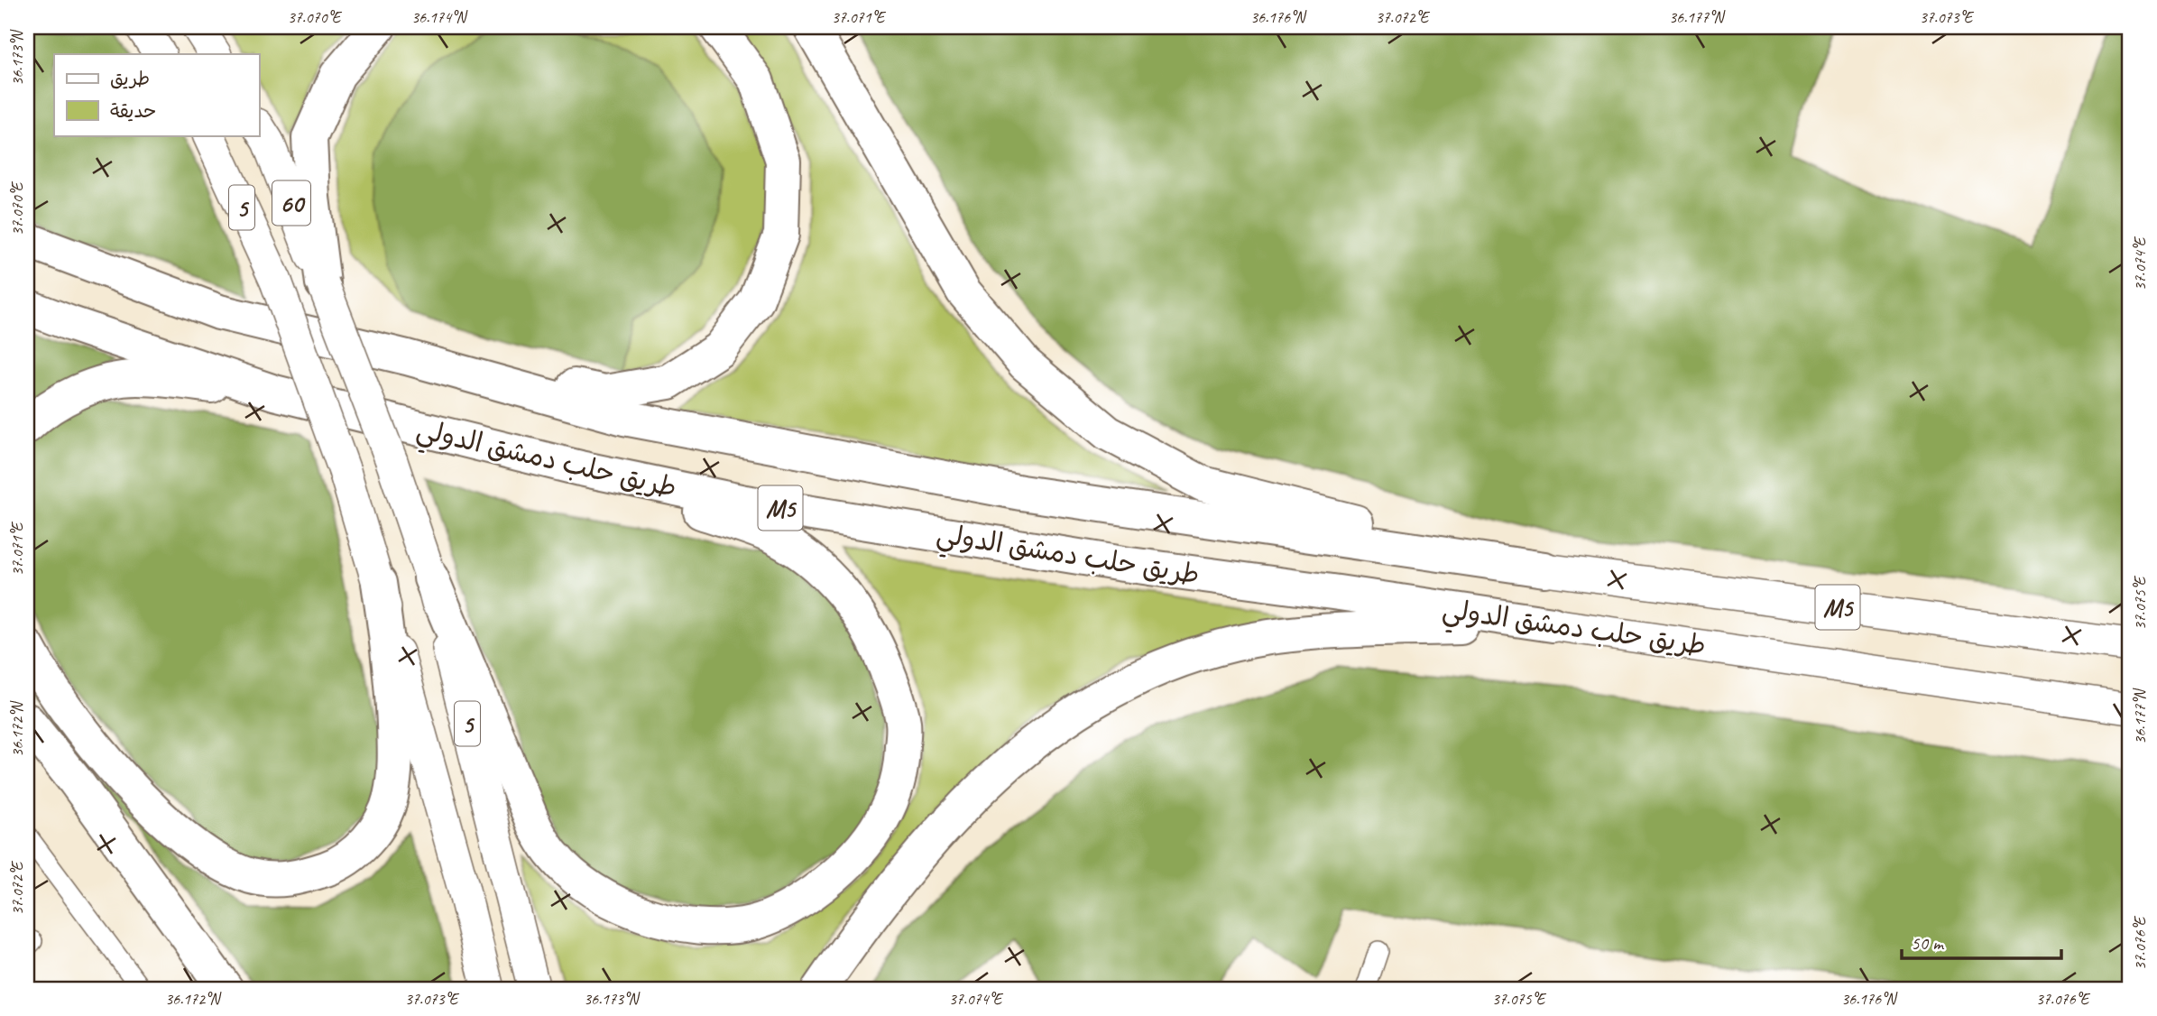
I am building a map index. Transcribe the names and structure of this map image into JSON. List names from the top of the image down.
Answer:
{
  "streets": {
    "highway": [
      "60",
      "5",
      "طريق حلب دمشق الدولي",
      "M5"
    ]
  },
  "crossings": [
    ["60", "5"],
    ["طريق حلب دمشق الدولي", "M5"]
  ],
  "legend": ["طريق", "حديقة"],
  "scale_bar": "50 m",
  "coordinates": [
    "37.070°E",
    "36.174°N",
    "37.071°E",
    "36.176°N",
    "37.072°E",
    "36.177°N",
    "37.073°E",
    "36.173°N",
    "37.074°E",
    "37.075°E",
    "36.172°N",
    "37.076°E"
  ]
}
